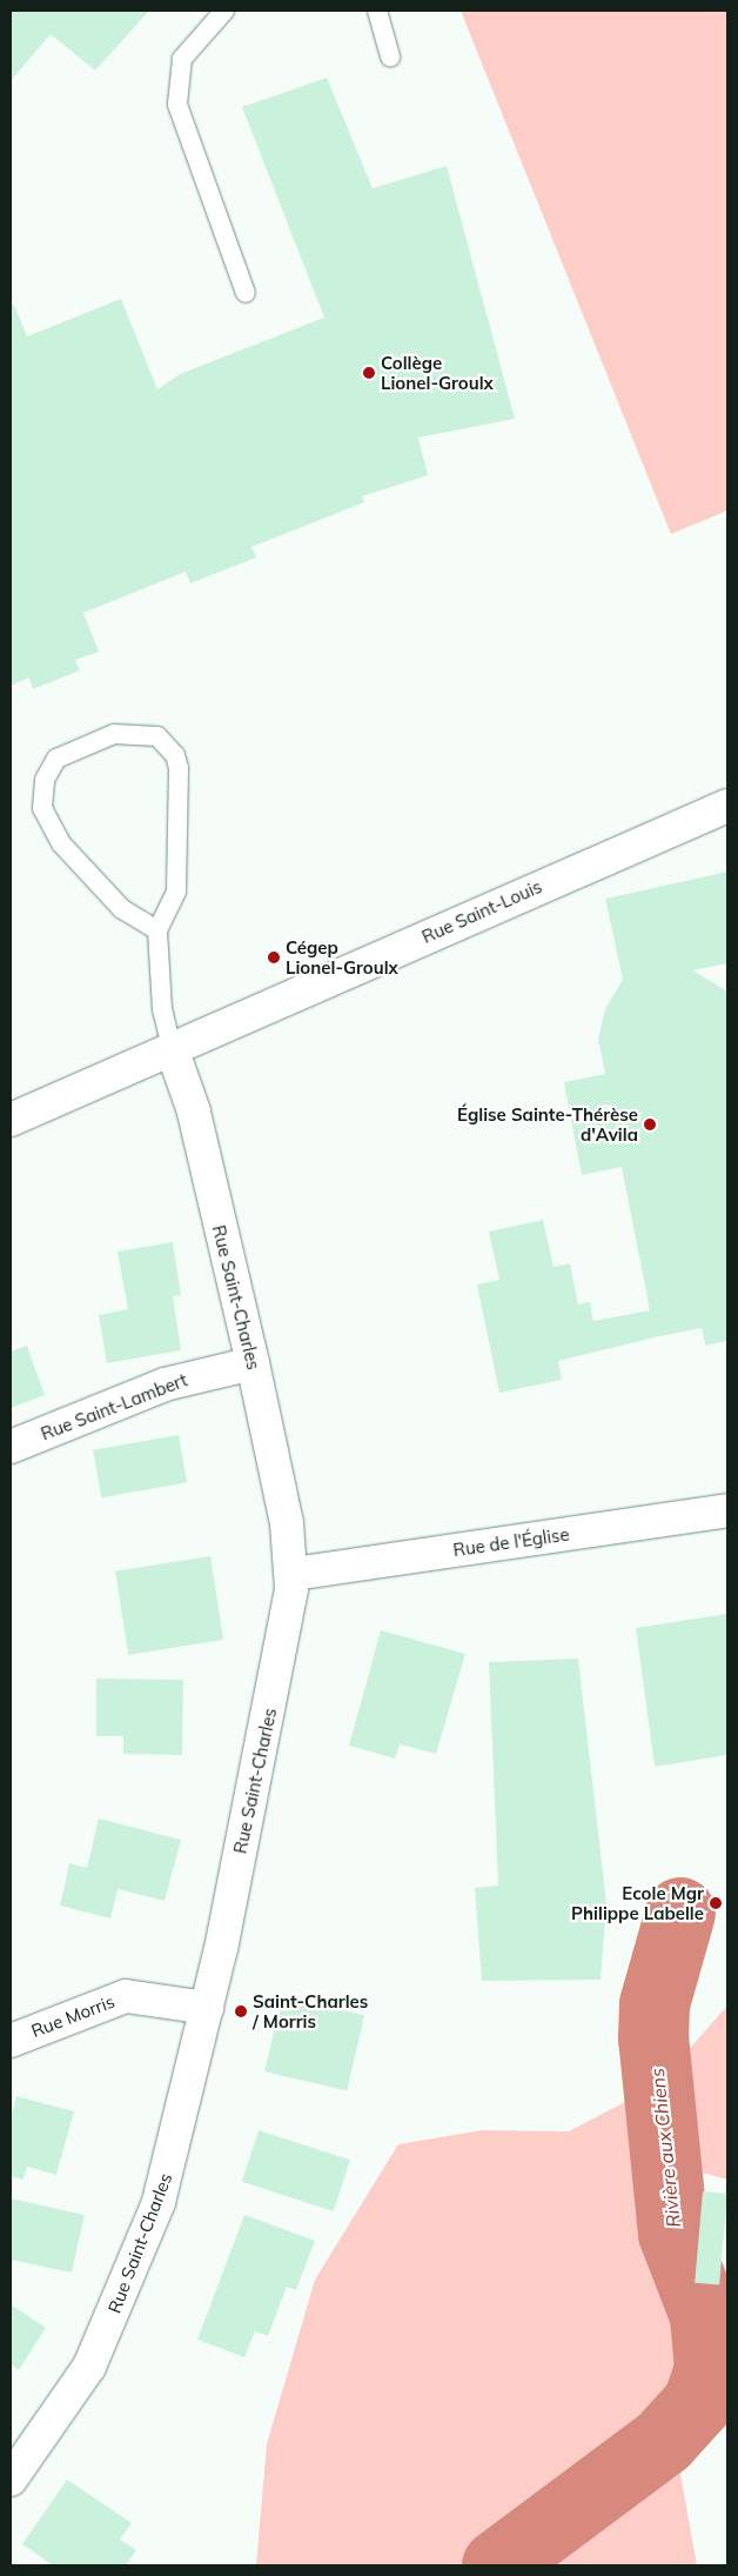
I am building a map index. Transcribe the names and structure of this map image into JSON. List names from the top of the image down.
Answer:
{
  "streets": {
    "street": [
      "Rue Saint-Louis",
      "Rue Saint-Charles",
      "Rue Saint-Lambert",
      "Rue de l'Église",
      "Rue Morris"
    ]
  },
  "crossings": [
    ["Rue Saint-Louis", "Rue Saint-Charles"],
    ["Rue Saint-Charles", "Rue Saint-Lambert"],
    ["Rue Saint-Charles", "Rue de l'Église"],
    ["Rue Saint-Charles", "Rue Morris"]
  ],
  "water": ["Rivière aux Chiens"],
  "places": [
    "Collège Lionel-Groulx",
    "Cégep Lionel-Groulx",
    "Église Sainte-Thérèse d'Avila",
    "Ecole Mgr Philippe Labelle",
    "Saint-Charles / Morris"
  ]
}
